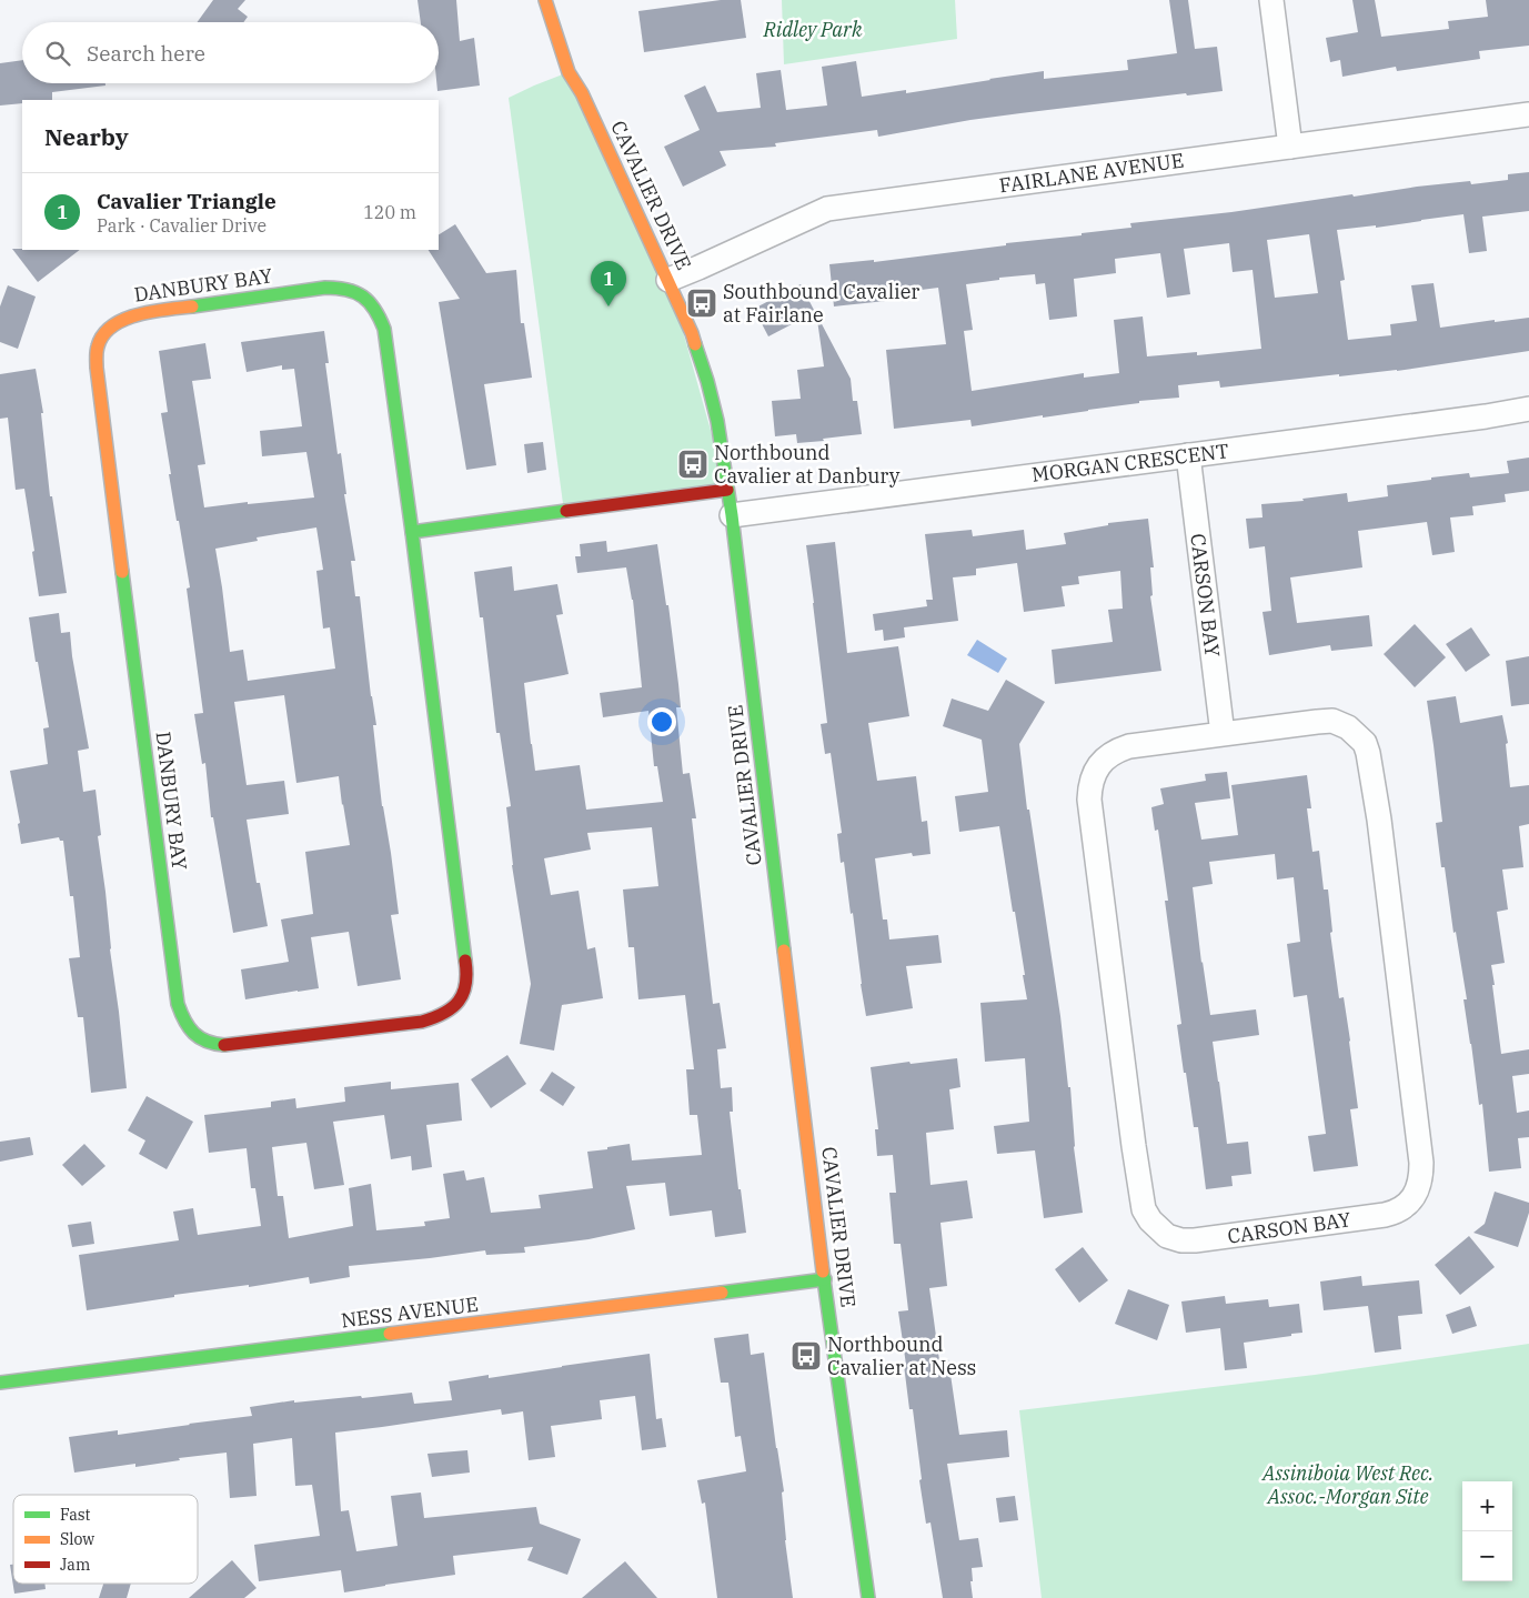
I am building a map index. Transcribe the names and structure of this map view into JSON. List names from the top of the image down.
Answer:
{
  "streets": {
    "street": [
      "FAIRLANE AVENUE",
      "CAVALIER DRIVE",
      "DANBURY BAY",
      "MORGAN CRESCENT",
      "CARSON BAY",
      "NESS AVENUE"
    ]
  },
  "crossings": [
    ["FAIRLANE AVENUE", "CAVALIER DRIVE"],
    ["CAVALIER DRIVE", "MORGAN CRESCENT"],
    ["CAVALIER DRIVE", "NESS AVENUE"],
    ["MORGAN CRESCENT", "CARSON BAY"]
  ],
  "parks": ["Ridley Park", "Assiniboia West Rec. Assoc.-Morgan Site"],
  "places": {
    "bus stop": ["Southbound Cavalier at Fairlane", "Northbound Cavalier at Danbury", "Northbound Cavalier at Ness"]
  },
  "legend": ["Fast", "Slow", "Jam"],
  "page": {
    "search": "Search here",
    "heading": "Nearby",
    "list": [
      {
        "mark": "1",
        "name": "Cavalier Triangle",
        "note": "Park · Cavalier Drive",
        "value": "120 m"
      }
    ],
    "pins": "1",
    "map_buttons": ["+", "−"]
  }
}
